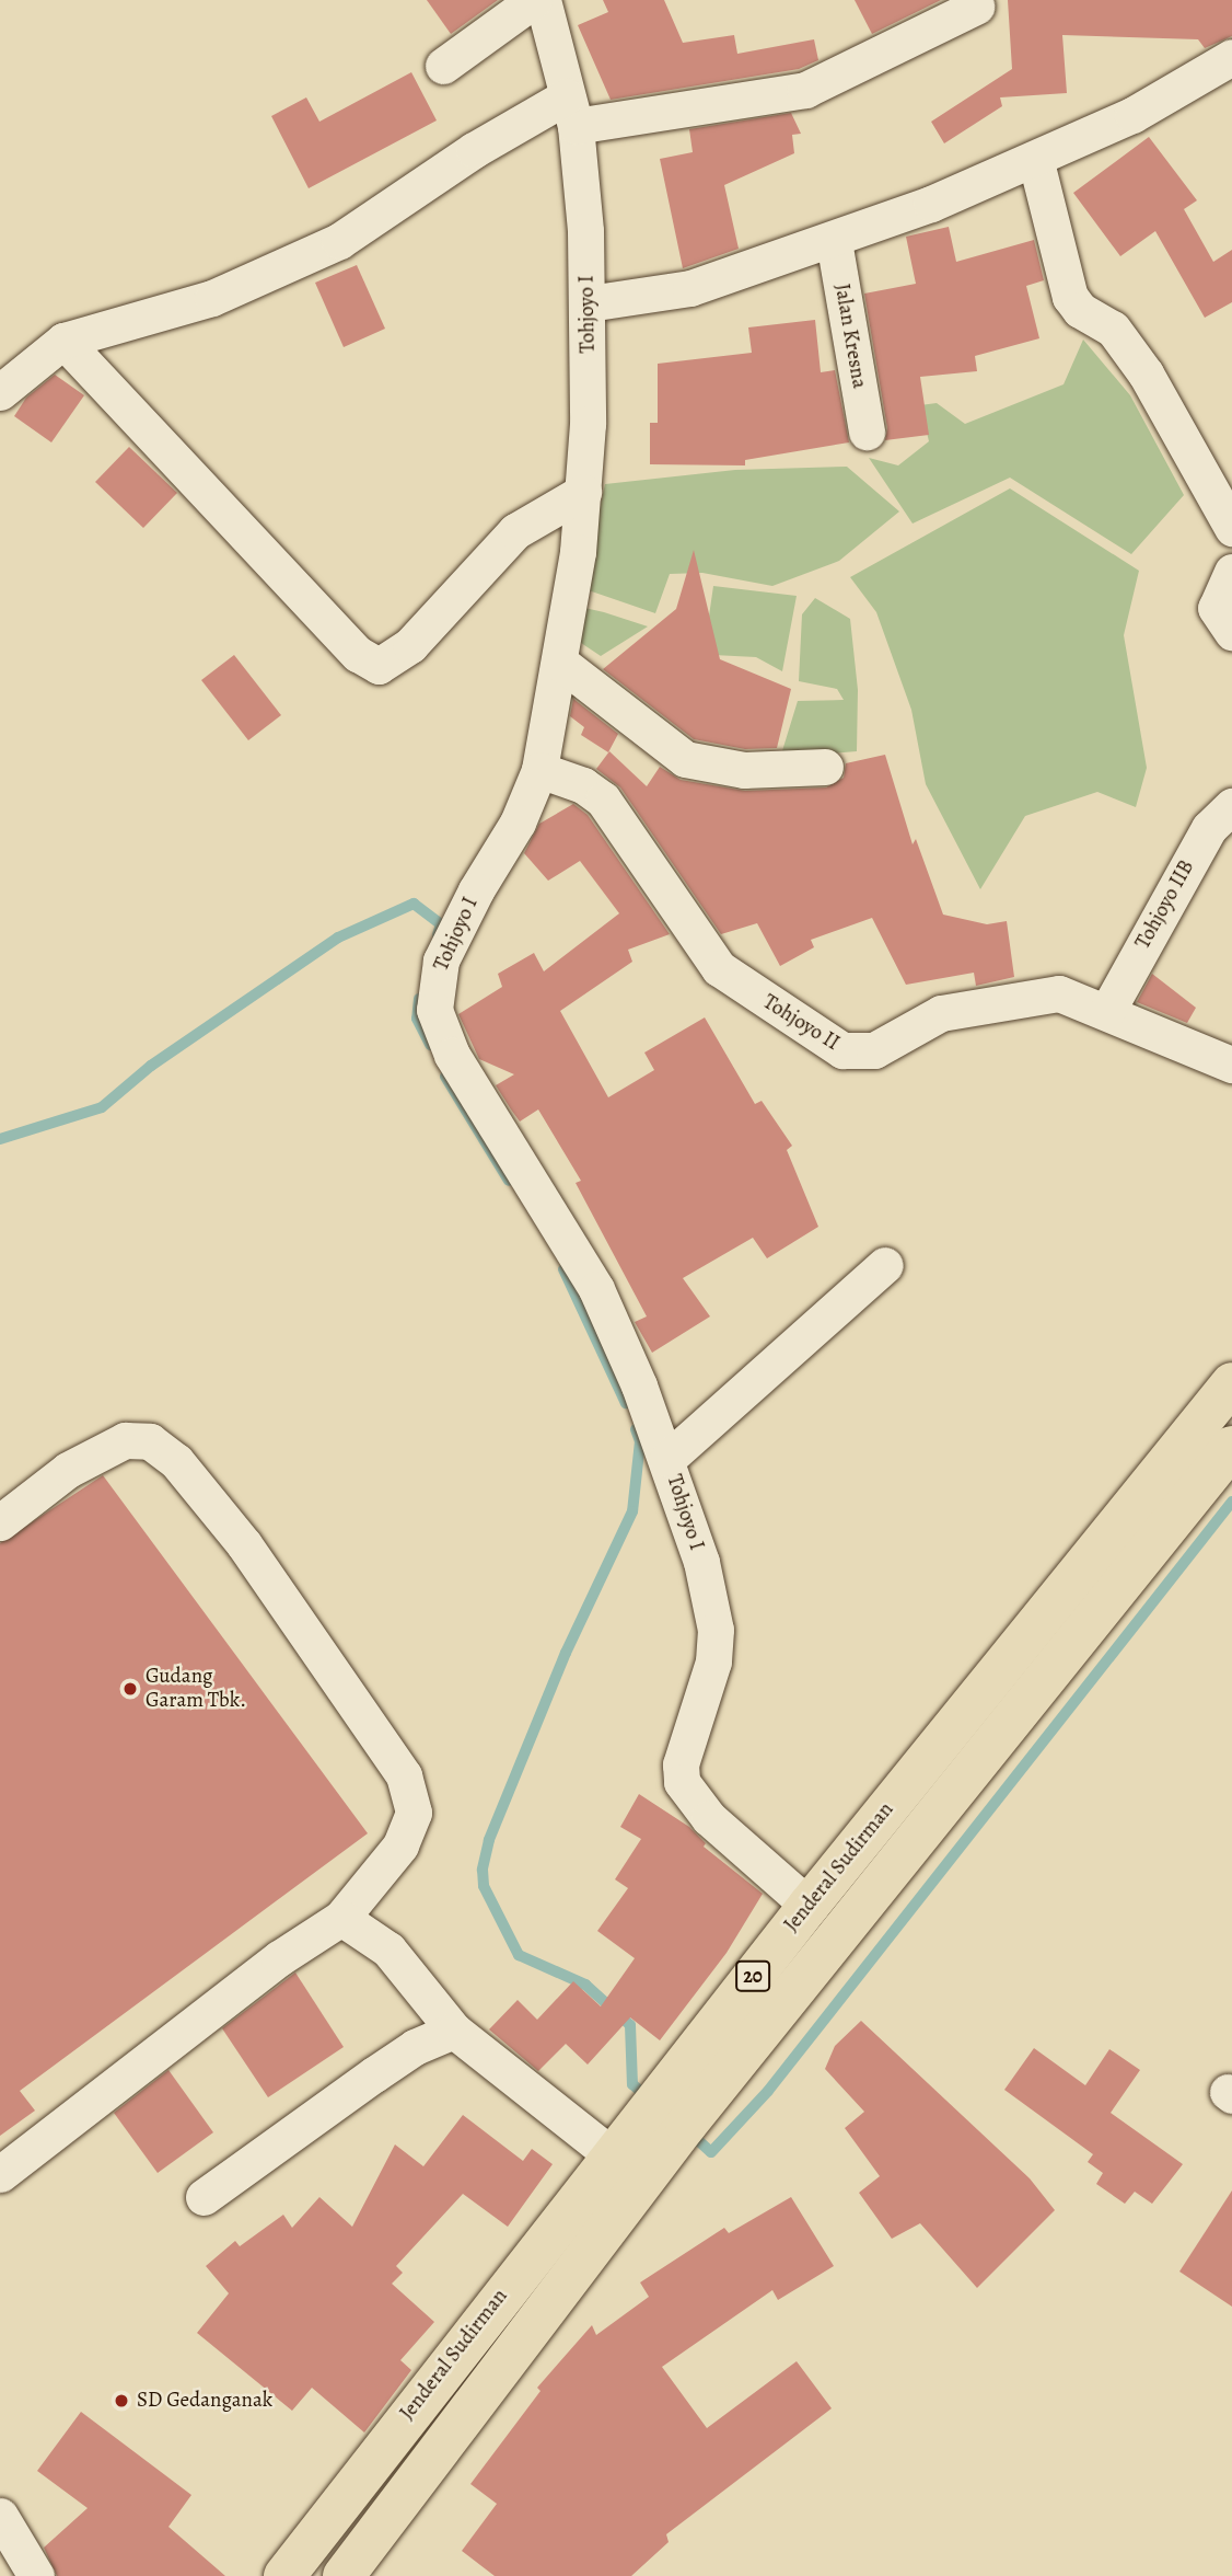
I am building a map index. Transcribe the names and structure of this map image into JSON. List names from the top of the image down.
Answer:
{
  "streets": {
    "highway": ["Jenderal Sudirman", "20"],
    "street": [
      "Tohjoyo I",
      "Jalan Kresna",
      "Tohjoyo IIB",
      "Tohjoyo II"
    ]
  },
  "crossings": [
    ["Tohjoyo I", "Tohjoyo II"],
    ["Tohjoyo I", "Jenderal Sudirman"],
    ["Tohjoyo IIB", "Tohjoyo II"]
  ],
  "places": ["Gudang Garam Tbk.", "SD Gedanganak"]
}
